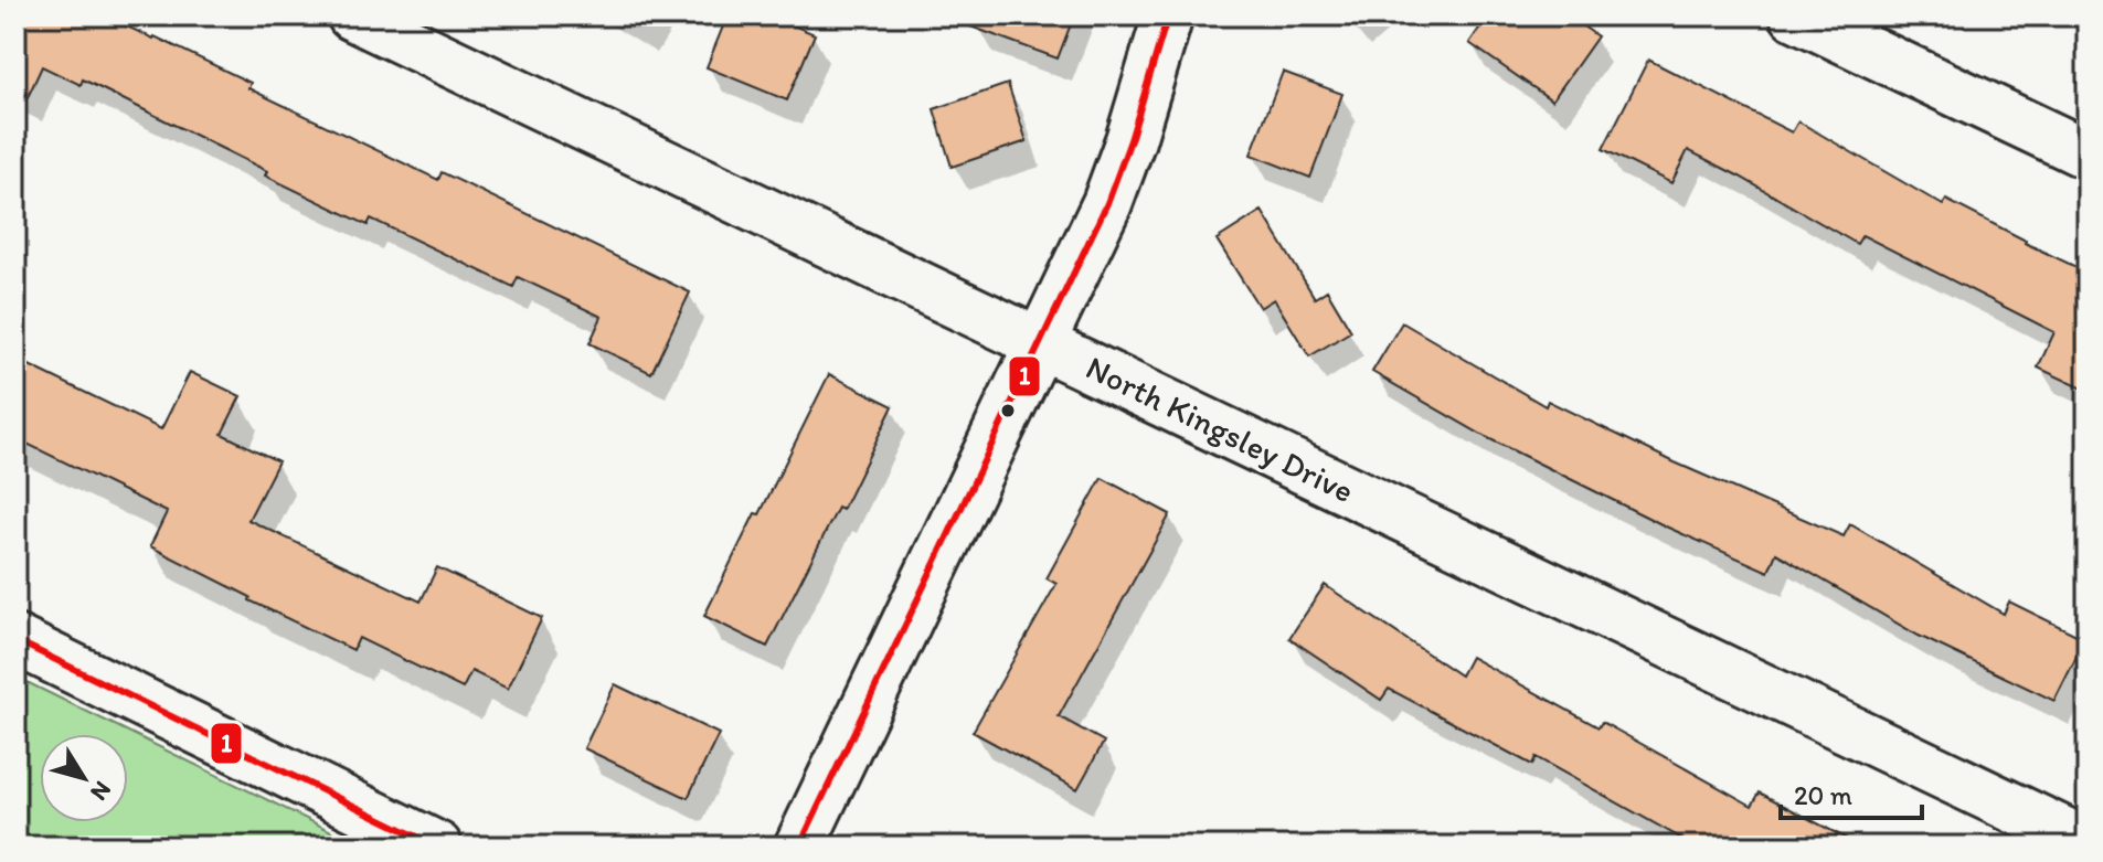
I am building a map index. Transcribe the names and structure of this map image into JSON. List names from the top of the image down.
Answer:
{
  "streets": {
    "street": ["North Kingsley Drive"]
  },
  "lines": ["transit line 1"],
  "scale_bar": "20 m",
  "north": "bottom right"
}
